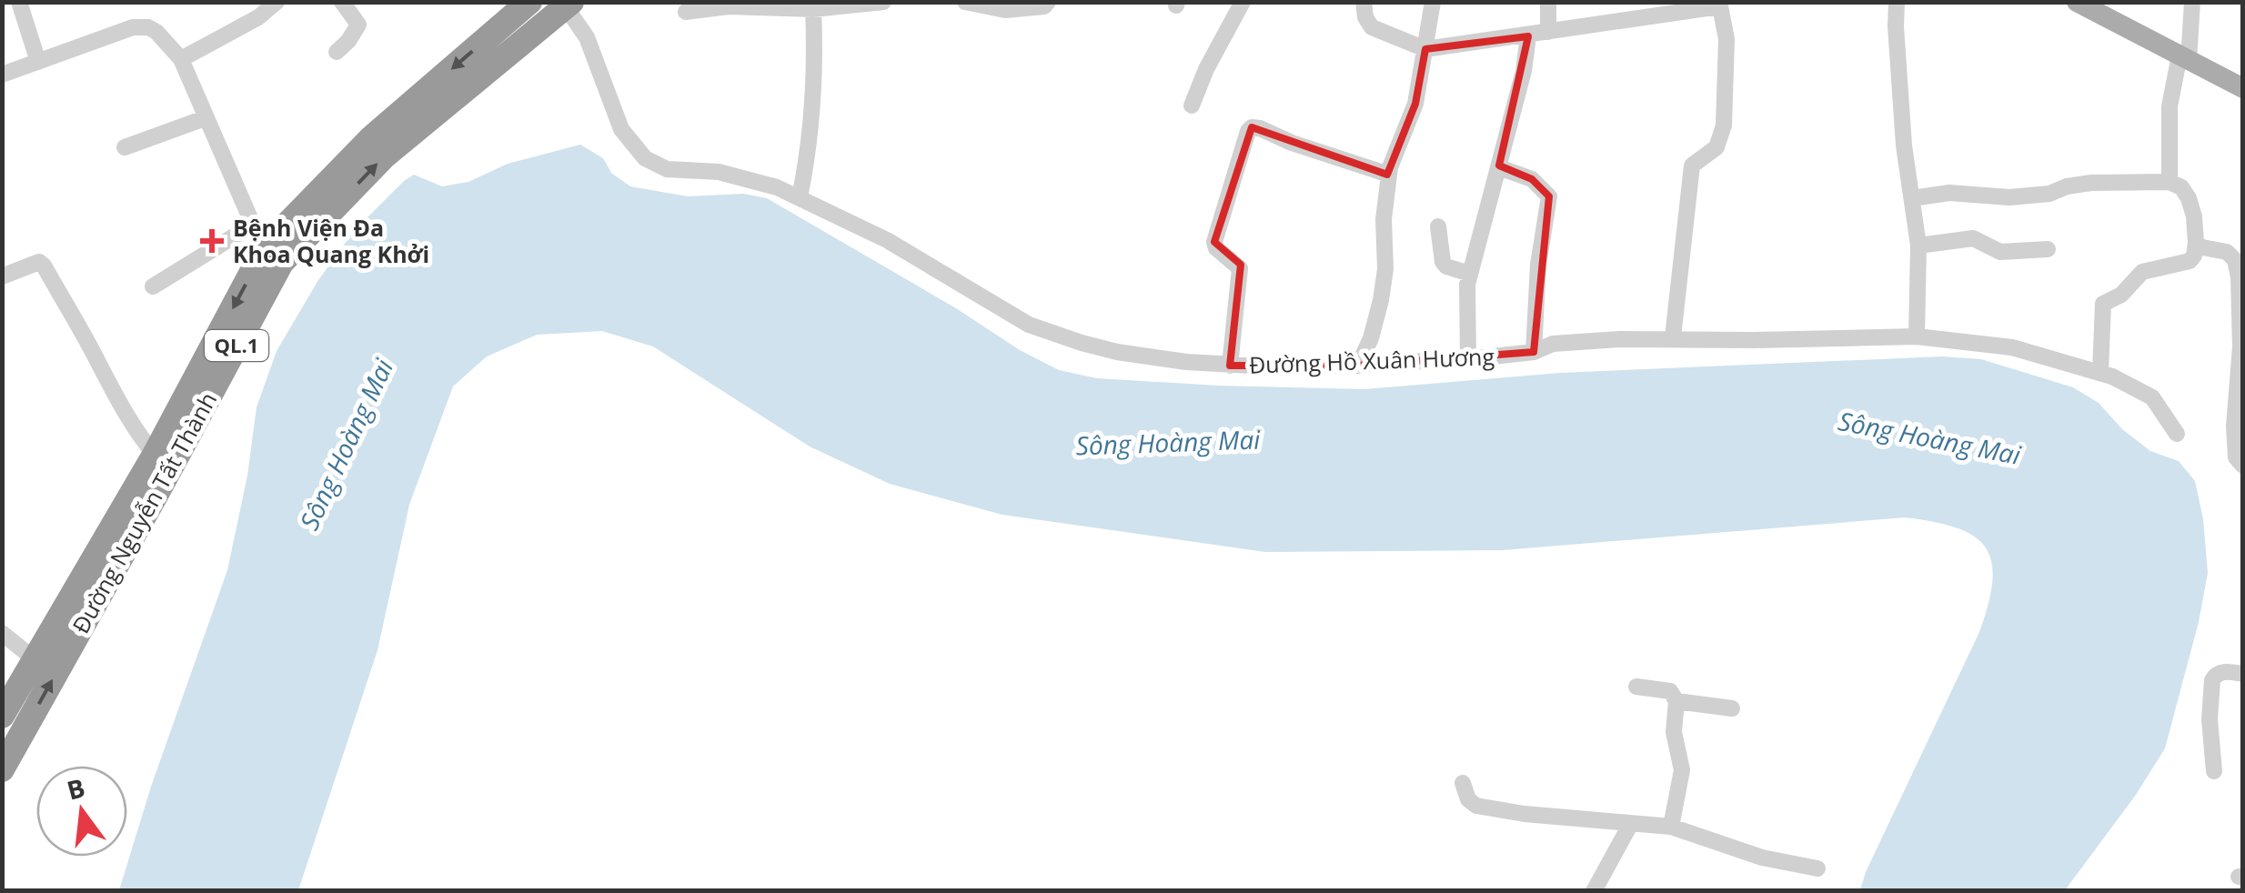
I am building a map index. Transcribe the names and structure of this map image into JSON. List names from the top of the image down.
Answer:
{
  "streets": {
    "highway": ["QL.1", "Đường Nguyễn Tất Thành"],
    "street": ["Đường Hồ Xuân Hương"]
  },
  "crossings": [
    ["Đường Hồ Xuân Hương", "Đường Nguyễn Tất Thành"]
  ],
  "water": ["Sông Hoàng Mai"],
  "places": {
    "health": ["Bệnh Viện Đa Khoa Quang Khởi"]
  },
  "north": "top"
}
